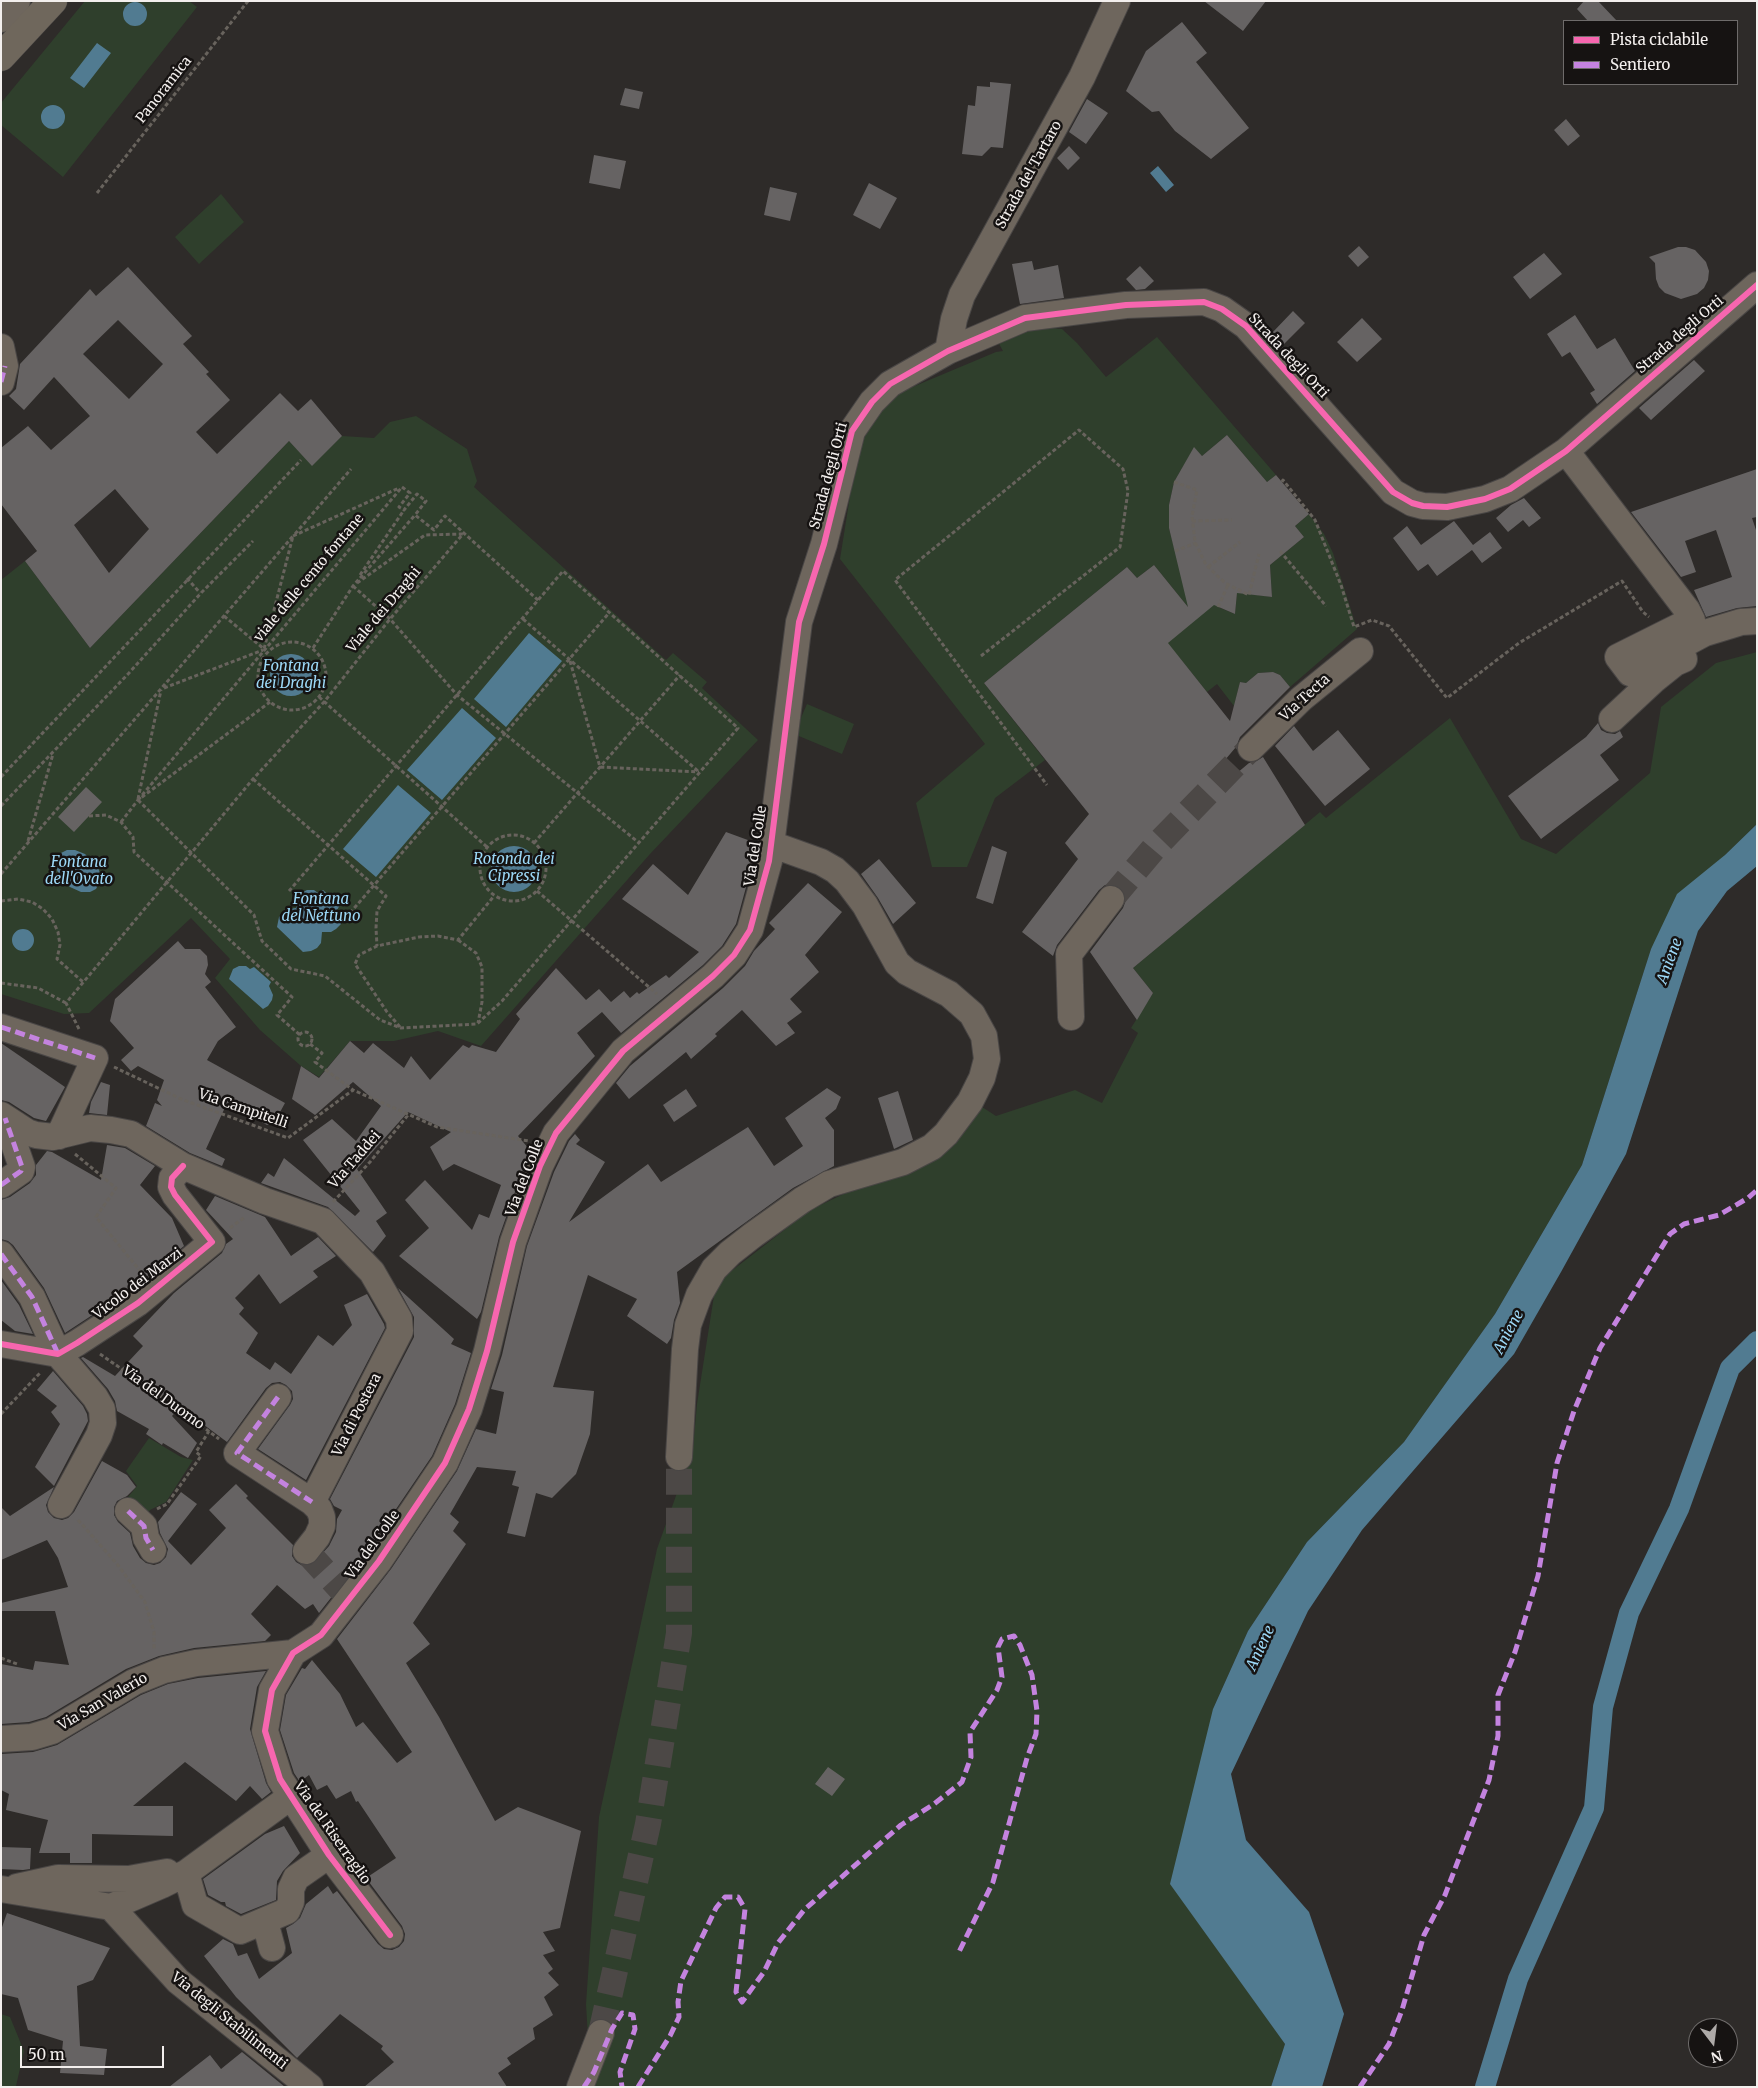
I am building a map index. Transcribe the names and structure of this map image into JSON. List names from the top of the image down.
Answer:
{
  "streets": {
    "street": [
      "Strada del Tartaro",
      "Strada degli Orti",
      "Via Tecta",
      "Via del Colle",
      "Vicolo dei Marzi",
      "Via di Postera",
      "Via San Valerio",
      "Via del Riserraglio",
      "Via degli Stabilimenti"
    ],
    "path": [
      "Panoramica",
      "viale delle cento fontane",
      "Viale dei Draghi",
      "Via Campitelli",
      "Via Taddei",
      "Via del Duomo"
    ]
  },
  "crossings": [
    ["Strada del Tartaro", "Strada degli Orti"],
    ["Strada degli Orti", "Via del Colle"],
    ["Via del Colle", "Via San Valerio"],
    ["Via del Colle", "Via del Riserraglio"],
    ["Via Taddei", "Via di Postera"],
    ["Vicolo dei Marzi", "Via del Duomo"],
    ["Via San Valerio", "Via del Riserraglio"]
  ],
  "water": [
    "Fontana dei Draghi",
    "Rotonda dei Cipressi",
    "Fontana dell'Ovato",
    "Fontana del Nettuno",
    "Aniene"
  ],
  "legend": ["Pista ciclabile", "Sentiero"],
  "scale_bar": "50 m",
  "north": "bottom"
}
